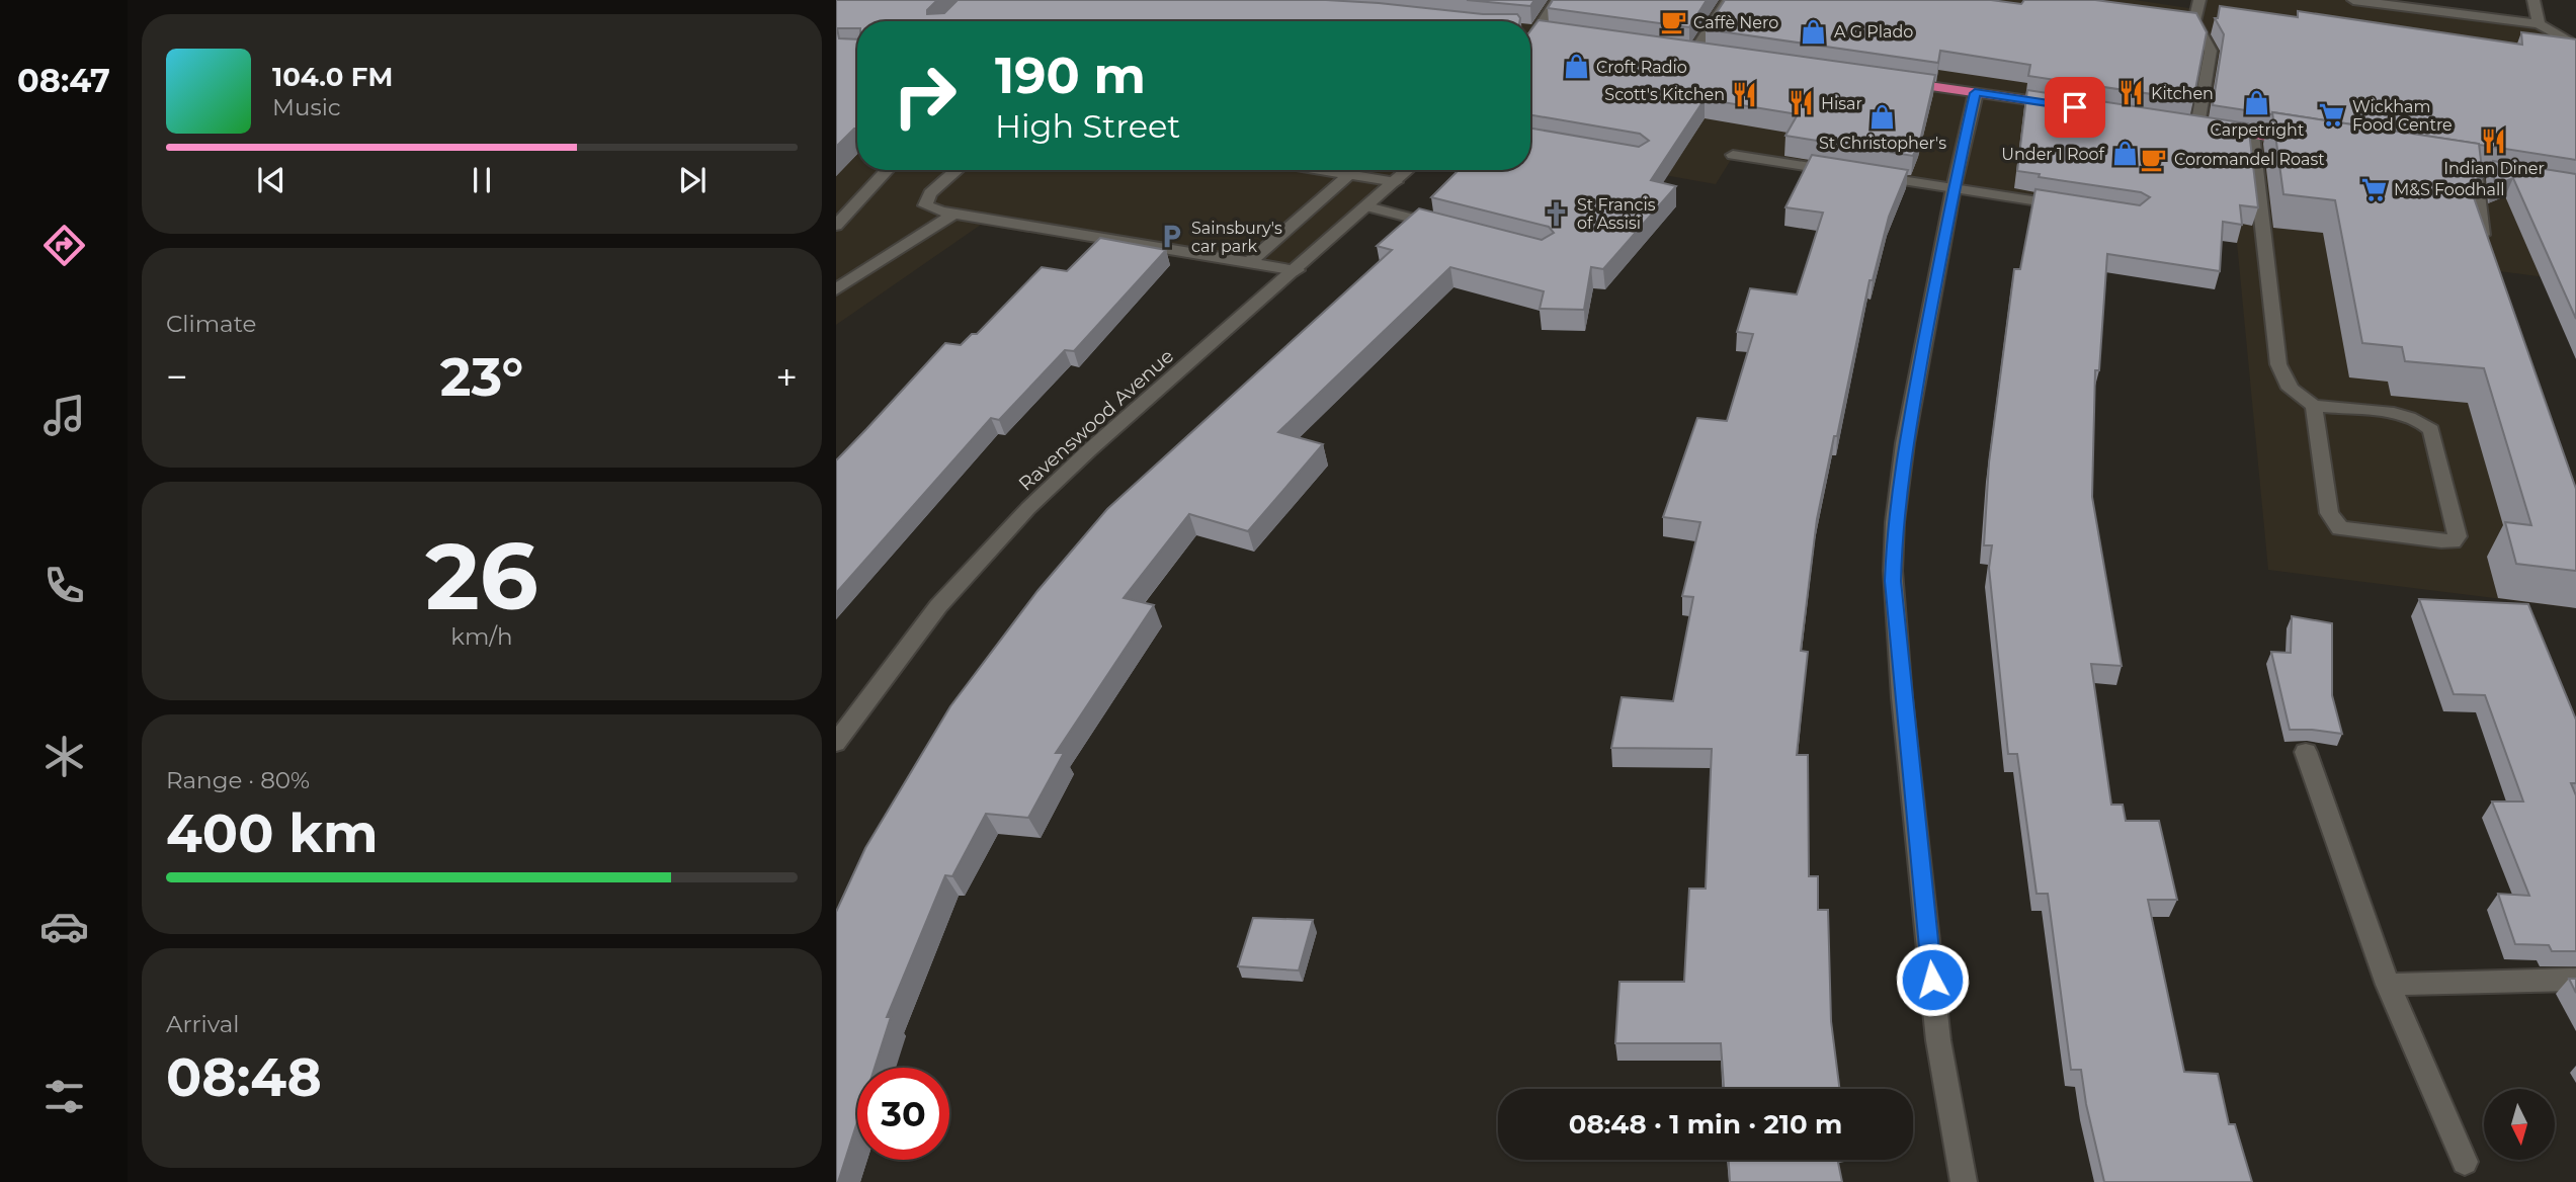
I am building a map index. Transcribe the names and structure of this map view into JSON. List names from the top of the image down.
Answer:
{
  "streets": {
    "street": ["Ravenswood Avenue"]
  },
  "places": {
    "cafe": ["Caffè Nero", "Coromandel Roast"],
    "shop": [
      "A G Plado",
      "Croft Radio",
      "Carpetright",
      "St Christopher's",
      "Under 1 Roof"
    ],
    "restaurant": [
      "Kitchen",
      "Scott's Kitchen",
      "Hisar",
      "Indian Diner"
    ],
    "supermarket": ["Wickham Food Centre", "M&S Foodhall"],
    "church": ["St Francis of Assisi"],
    "parking": ["Sainsbury's car park"]
  },
  "north": "bottom",
  "page": {
    "tabs": "08:47",
    "turn": ["190 m", "High Street"],
    "song": ["104.0 FM", "Music"],
    "tile": [
      "Climate",
      ["26", "km/h"],
      ["Range · 80%", "400 km"],
      ["Arrival", "08:48"]
    ],
    "heat": ["−", "23°", "+"],
    "limit": "30",
    "trip": "08:48 · 1 min · 210 m"
  }
}
